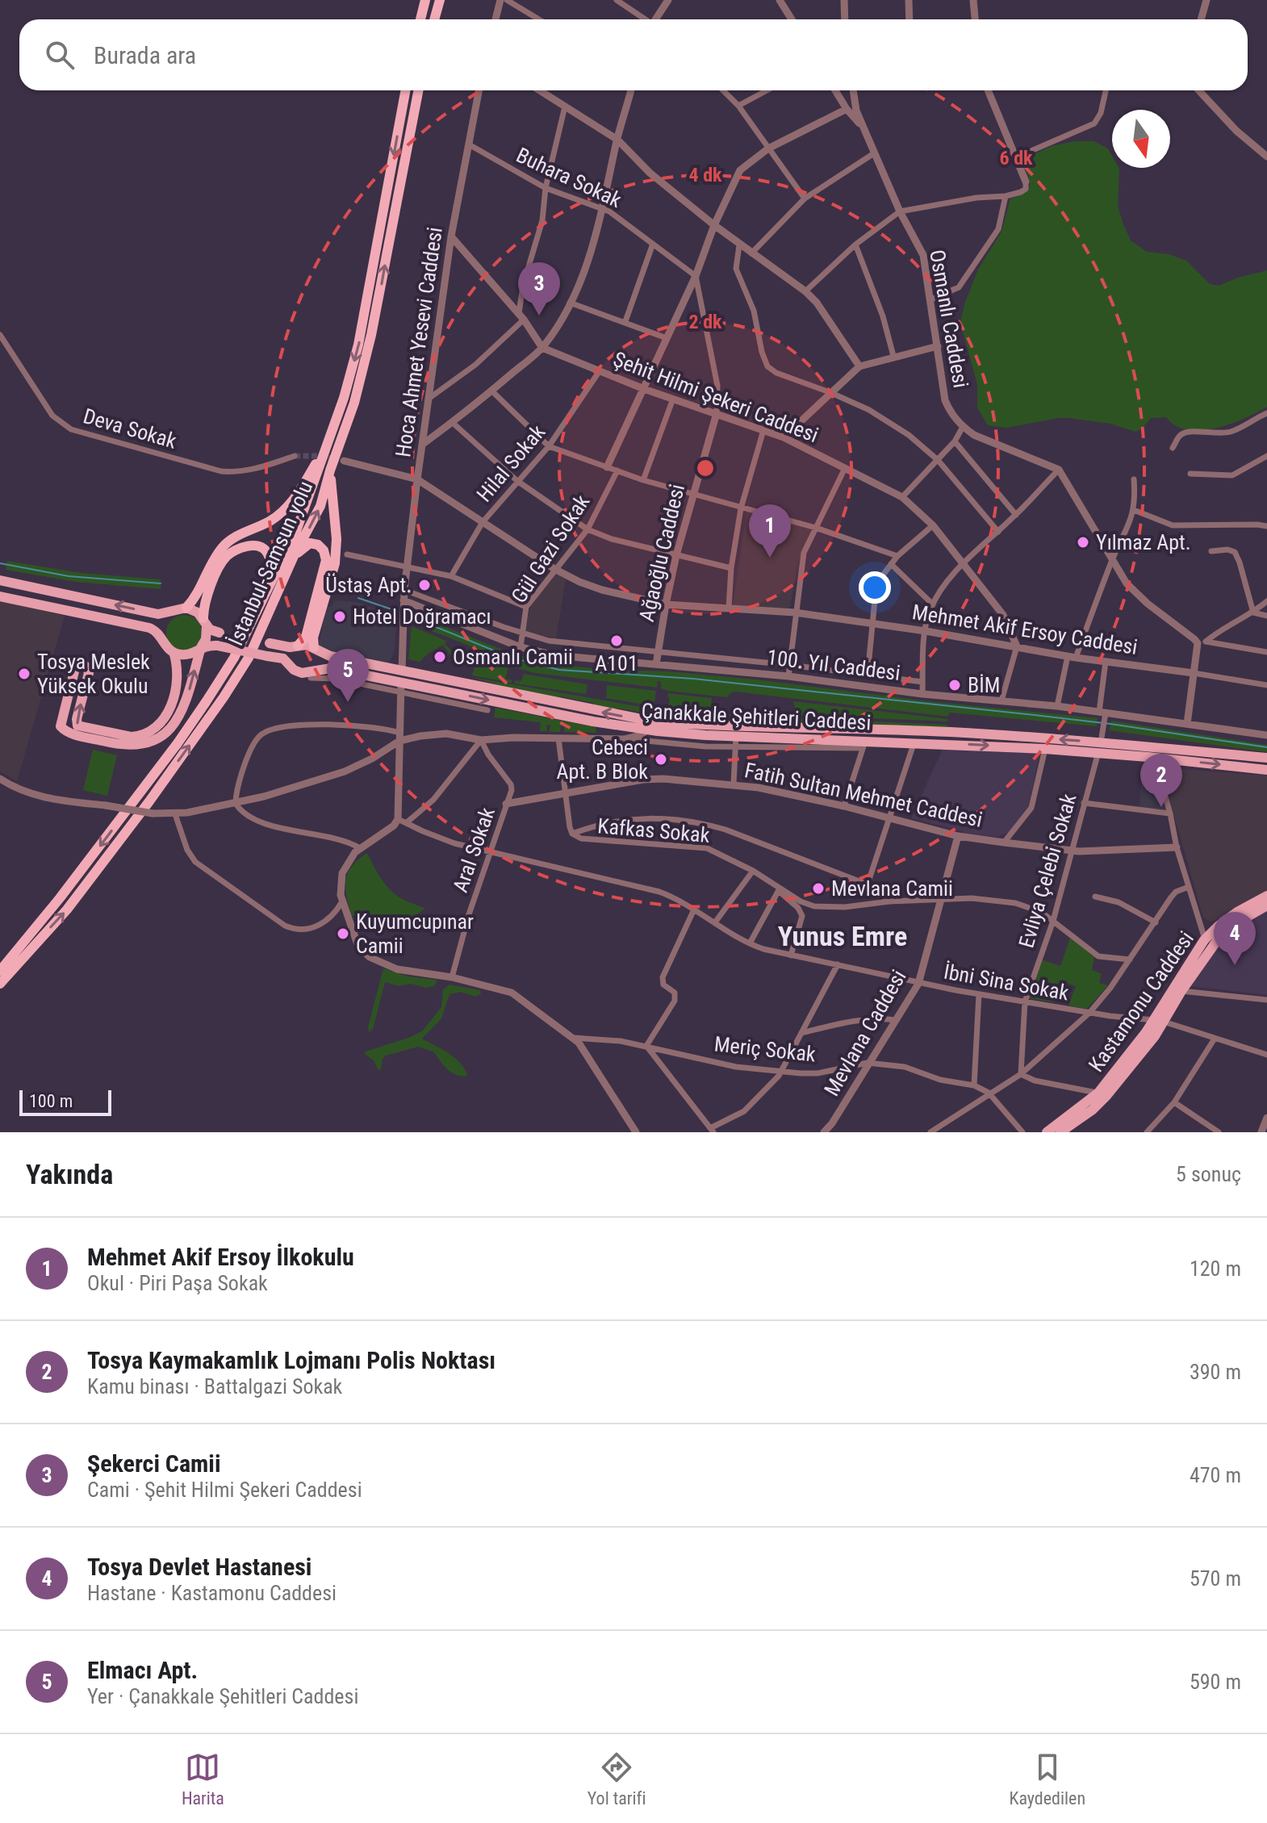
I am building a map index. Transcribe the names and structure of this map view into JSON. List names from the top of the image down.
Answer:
{
  "streets": {
    "highway": ["İstanbul-Samsun yolu"],
    "main road": ["Çanakkale Şehitleri Caddesi", "Kastamonu Caddesi"],
    "street": [
      "Buhara Sokak",
      "Osmanlı Caddesi",
      "Hoca Ahmet Yesevi Caddesi",
      "Şehit Hilmi Şekeri Caddesi",
      "Deva Sokak",
      "Hilal Sokak",
      "Gül Gazi Sokak",
      "Ağaoğlu Caddesi",
      "Mehmet Akif Ersoy Caddesi",
      "100. Yıl Caddesi",
      "Fatih Sultan Mehmet Caddesi",
      "Kafkas Sokak",
      "Aral Sokak",
      "Evliya Çelebi Sokak",
      "İbni Sina Sokak",
      "Mevlana Caddesi",
      "Meriç Sokak"
    ]
  },
  "crossings": [
    ["Buhara Sokak", "Hoca Ahmet Yesevi Caddesi"],
    ["Hoca Ahmet Yesevi Caddesi", "Mehmet Akif Ersoy Caddesi"],
    ["Hoca Ahmet Yesevi Caddesi", "100. Yıl Caddesi"],
    ["Hoca Ahmet Yesevi Caddesi", "Çanakkale Şehitleri Caddesi"],
    ["Hoca Ahmet Yesevi Caddesi", "Aral Sokak"],
    ["Hoca Ahmet Yesevi Caddesi", "İbni Sina Sokak"],
    ["Şehit Hilmi Şekeri Caddesi", "Hilal Sokak"],
    ["Şehit Hilmi Şekeri Caddesi", "Ağaoğlu Caddesi"],
    ["Şehit Hilmi Şekeri Caddesi", "Mehmet Akif Ersoy Caddesi"],
    ["Hilal Sokak", "Mehmet Akif Ersoy Caddesi"],
    ["Gül Gazi Sokak", "Mehmet Akif Ersoy Caddesi"],
    ["Gül Gazi Sokak", "100. Yıl Caddesi"],
    ["Ağaoğlu Caddesi", "Mehmet Akif Ersoy Caddesi"],
    ["Ağaoğlu Caddesi", "100. Yıl Caddesi"],
    ["Mehmet Akif Ersoy Caddesi", "Evliya Çelebi Sokak"],
    ["100. Yıl Caddesi", "Evliya Çelebi Sokak"],
    ["Çanakkale Şehitleri Caddesi", "Evliya Çelebi Sokak"],
    ["Fatih Sultan Mehmet Caddesi", "Kafkas Sokak"],
    ["Fatih Sultan Mehmet Caddesi", "Aral Sokak"],
    ["Fatih Sultan Mehmet Caddesi", "Evliya Çelebi Sokak"],
    ["Fatih Sultan Mehmet Caddesi", "Mevlana Caddesi"],
    ["Kafkas Sokak", "Evliya Çelebi Sokak"],
    ["Kafkas Sokak", "Mevlana Caddesi"],
    ["Aral Sokak", "İbni Sina Sokak"],
    ["Evliya Çelebi Sokak", "İbni Sina Sokak"],
    ["İbni Sina Sokak", "Kastamonu Caddesi"],
    ["İbni Sina Sokak", "Mevlana Caddesi"],
    ["Mevlana Caddesi", "Meriç Sokak"]
  ],
  "districts": ["Yunus Emre"],
  "places": [
    "Yılmaz Apt.",
    "Üstaş Apt.",
    "Hotel Doğramacı",
    "A101",
    "Osmanlı Camii",
    "Tosya Meslek Yüksek Okulu",
    "BİM",
    "Cebeci Apt. B Blok",
    "Mevlana Camii",
    "Kuyumcupınar Camii"
  ],
  "scale_bar": "100 m",
  "north": "bottom",
  "page": {
    "search": "Burada ara",
    "pins": [
      "3",
      "1",
      "5",
      "2",
      "4"
    ],
    "scale": "100 m",
    "heading": ["Yakında", "5 sonuç"],
    "list": [
      {
        "mark": "1",
        "name": "Mehmet Akif Ersoy İlkokulu",
        "note": "Okul · Piri Paşa Sokak",
        "value": "120 m"
      },
      {
        "mark": "2",
        "name": "Tosya Kaymakamlık Lojmanı Polis Noktası",
        "note": "Kamu binası · Battalgazi Sokak",
        "value": "390 m"
      },
      {
        "mark": "3",
        "name": "Şekerci Camii",
        "note": "Cami · Şehit Hilmi Şekeri Caddesi",
        "value": "470 m"
      },
      {
        "mark": "4",
        "name": "Tosya Devlet Hastanesi",
        "note": "Hastane · Kastamonu Caddesi",
        "value": "570 m"
      },
      {
        "mark": "5",
        "name": "Elmacı Apt.",
        "note": "Yer · Çanakkale Şehitleri Caddesi",
        "value": "590 m"
      }
    ],
    "nav": ["Harita", "Yol tarifi", "Kaydedilen"]
  },
  "rings": ["6 dk", "4 dk", "2 dk"]
}
